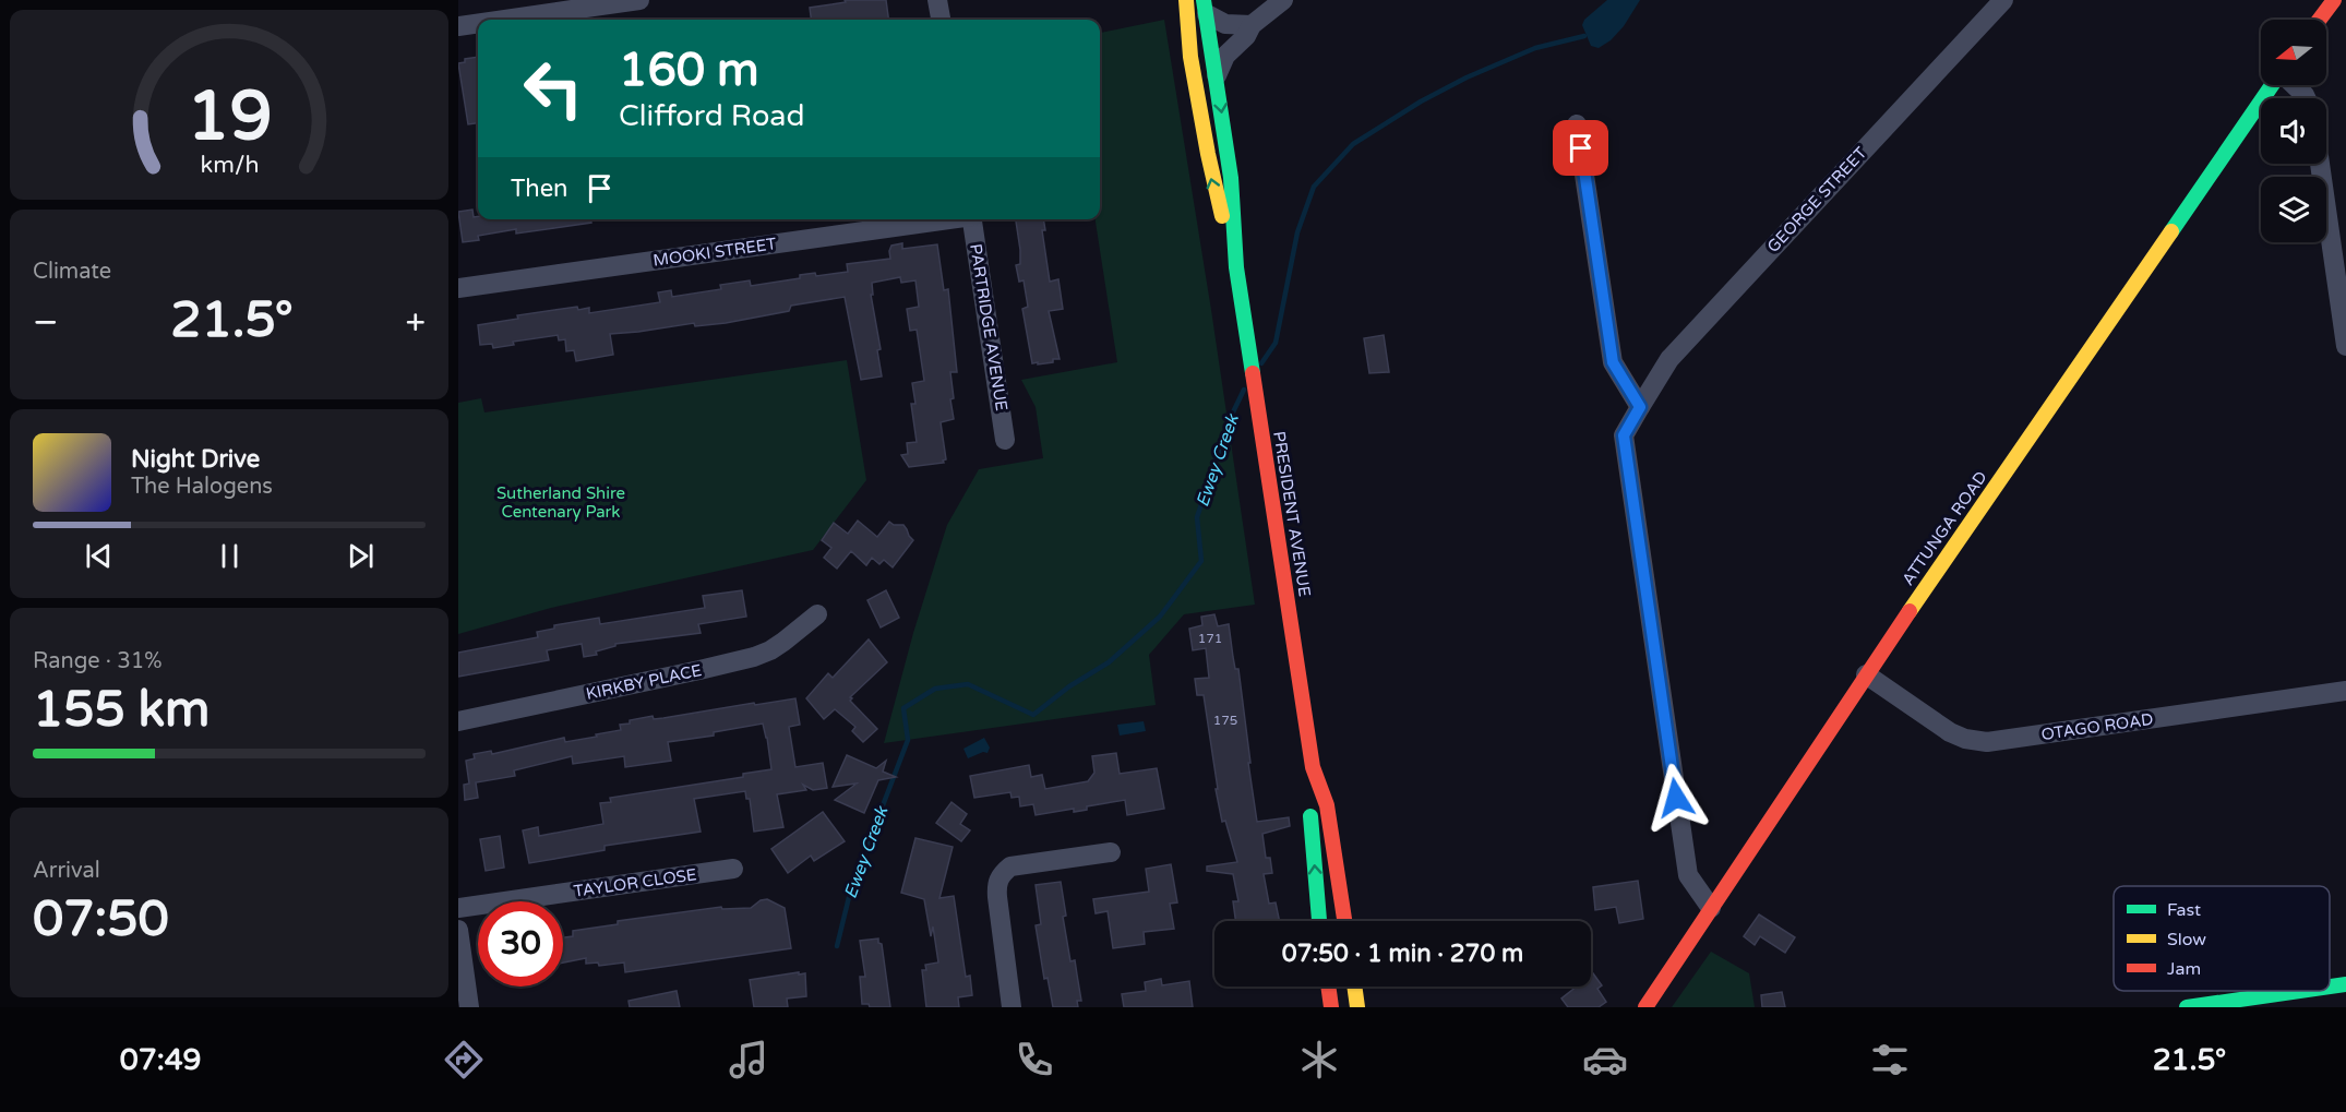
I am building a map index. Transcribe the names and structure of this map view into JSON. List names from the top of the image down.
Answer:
{
  "streets": {
    "main road": ["PRESIDENT AVENUE", "ATTUNGA ROAD"],
    "street": [
      "GEORGE STREET",
      "MOOKI STREET",
      "PARTRIDGE AVENUE",
      "KIRKBY PLACE",
      "OTAGO ROAD",
      "TAYLOR CLOSE"
    ]
  },
  "crossings": [
    ["GEORGE STREET", "ATTUNGA ROAD"],
    ["ATTUNGA ROAD", "OTAGO ROAD"]
  ],
  "water": ["Ewey Creek"],
  "parks": ["Sutherland Shire Centenary Park"],
  "house_numbers": ["171", "175"],
  "legend": ["Fast", "Slow", "Jam"],
  "north": "left",
  "page": {
    "turn": ["160 m", "Clifford Road"],
    "then": "Then",
    "tile": [
      "Climate",
      ["Range · 31%", "155 km"],
      ["Arrival", "07:50"]
    ],
    "heat": ["−", "21.5°", "+"],
    "song": ["Night Drive", "The Halogens"],
    "limit": "30",
    "trip": "07:50 · 1 min · 270 m",
    "tabs": ["07:49", "21.5°"],
    "gauge": ["19", "km/h"]
  }
}
